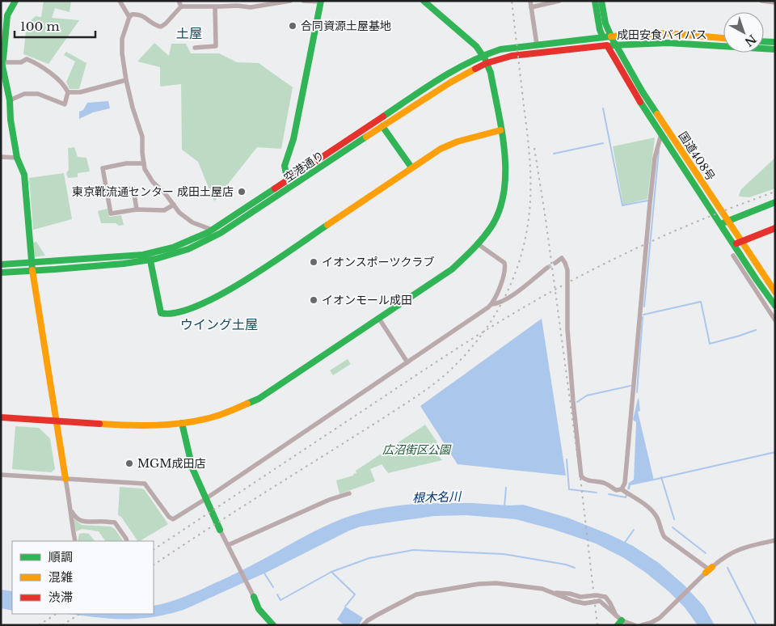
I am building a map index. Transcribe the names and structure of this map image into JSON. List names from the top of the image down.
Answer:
{
  "streets": {
    "main road": ["成田安食バイパス", "国道408号", "空港通り"]
  },
  "crossings": [
    ["成田安食バイパス", "国道408号"],
    ["成田安食バイパス", "空港通り"],
    ["国道408号", "空港通り"]
  ],
  "districts": ["土屋", "ウイング土屋"],
  "water": ["根木名川"],
  "parks": ["広沼街区公園"],
  "places": [
    "合同資源土屋基地",
    "東京靴流通センター 成田土屋店",
    "イオンスポーツクラブ",
    "イオンモール成田",
    "MGM成田店"
  ],
  "legend": ["順調", "混雑", "渋滞"],
  "scale_bar": "100 m",
  "north": "bottom right"
}
